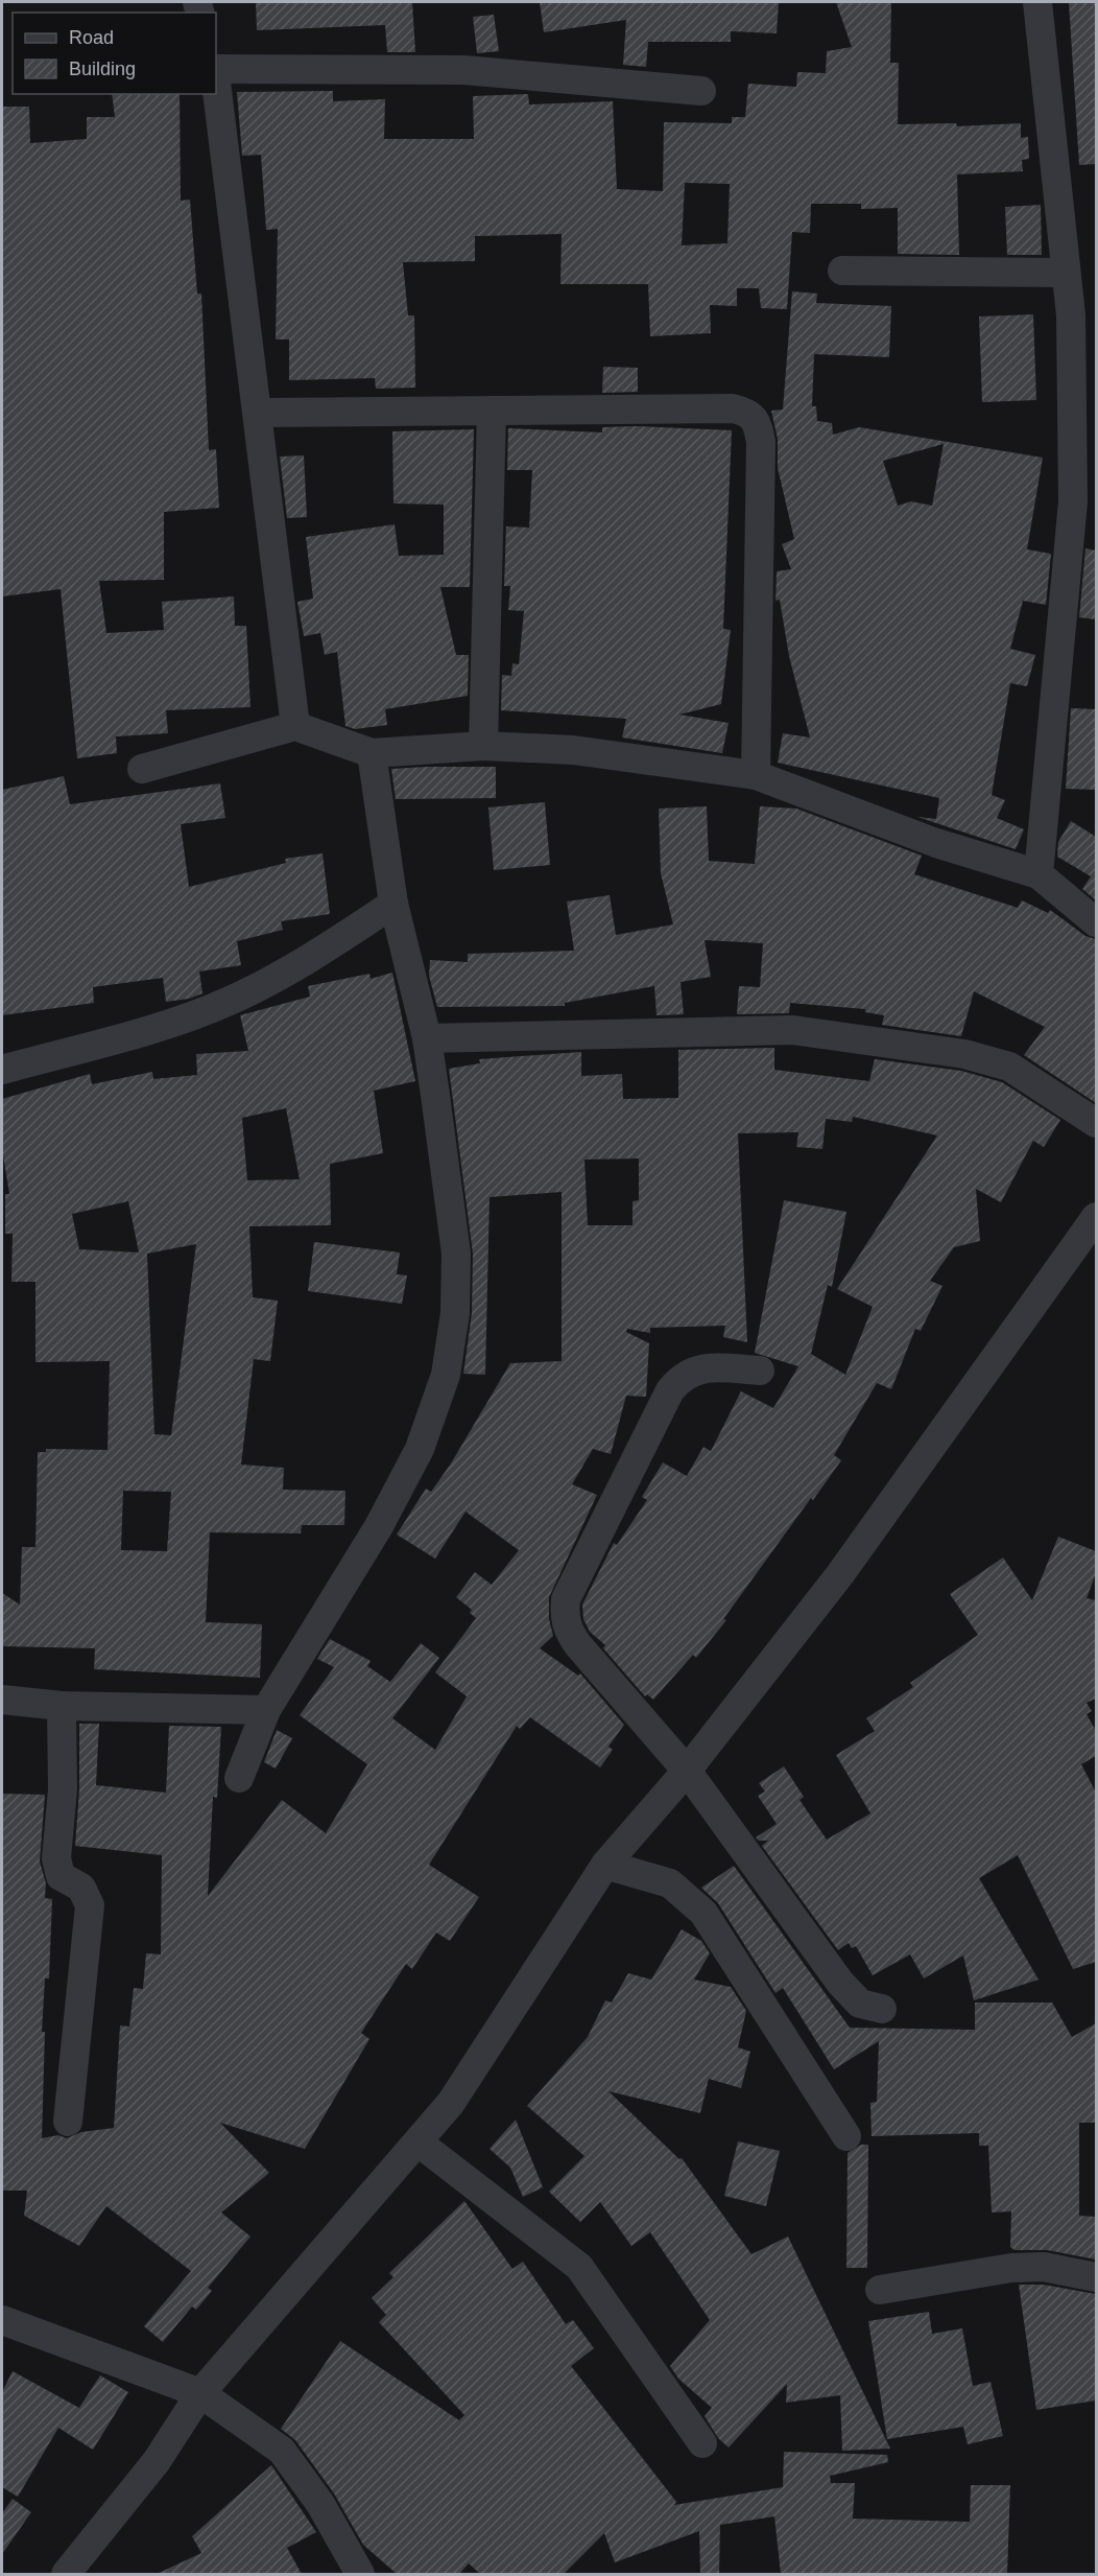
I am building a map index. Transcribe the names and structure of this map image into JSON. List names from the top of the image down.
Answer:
{
  "legend": ["Road", "Building"]
}
